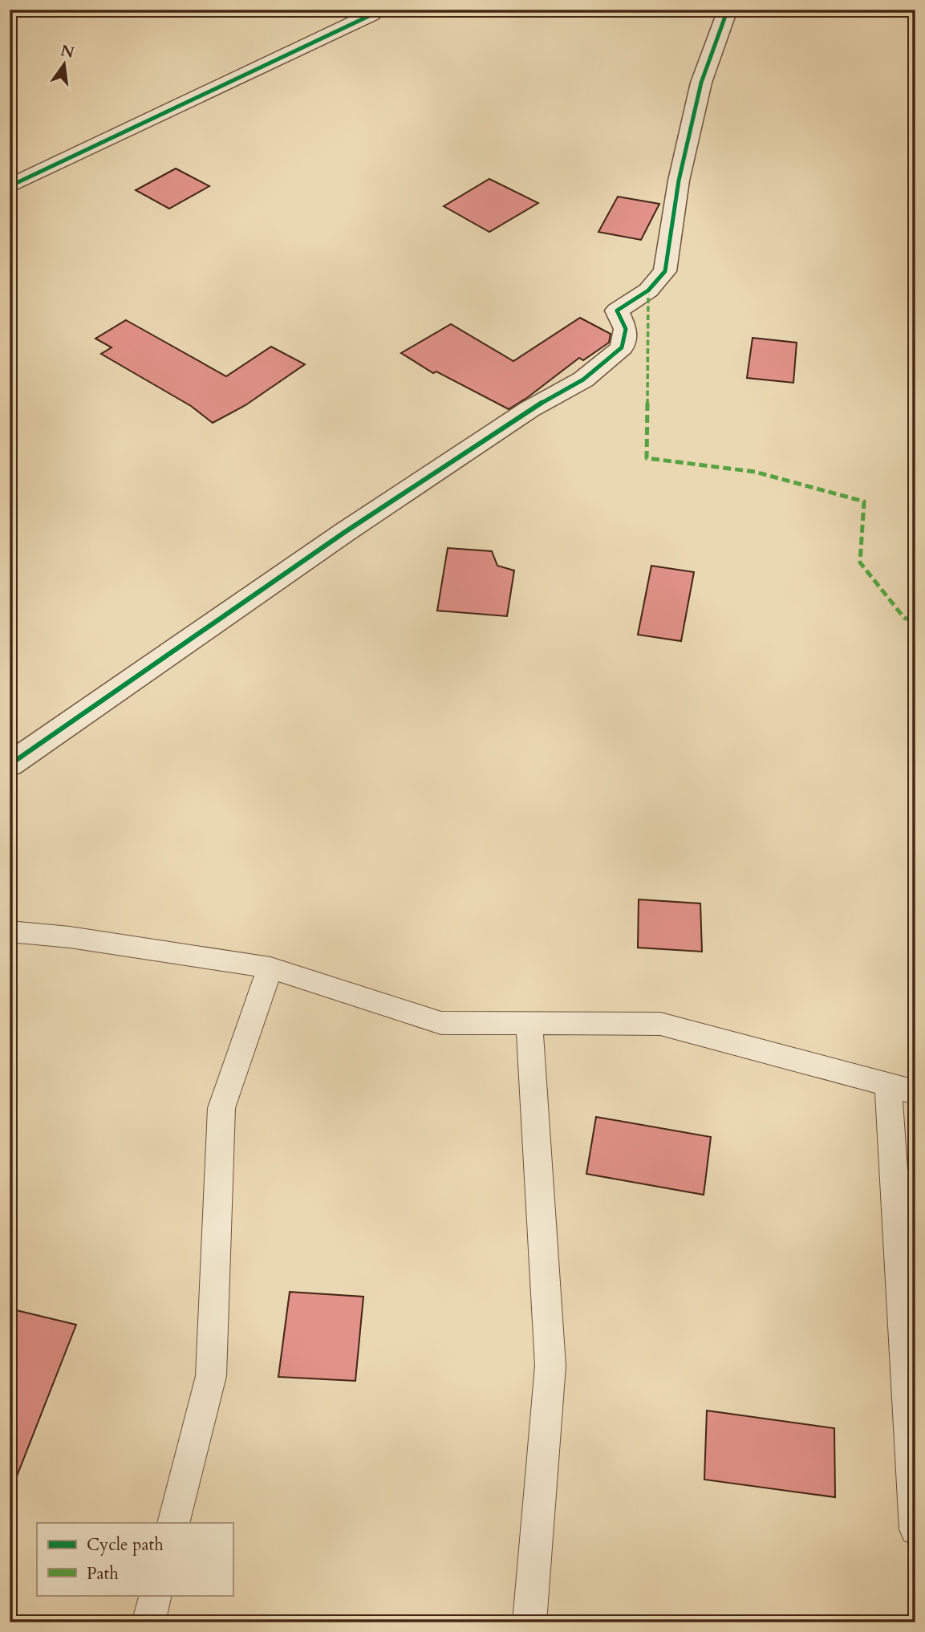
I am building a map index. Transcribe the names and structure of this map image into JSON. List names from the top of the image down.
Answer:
{
  "legend": ["Cycle path", "Path"],
  "north": "top"
}
